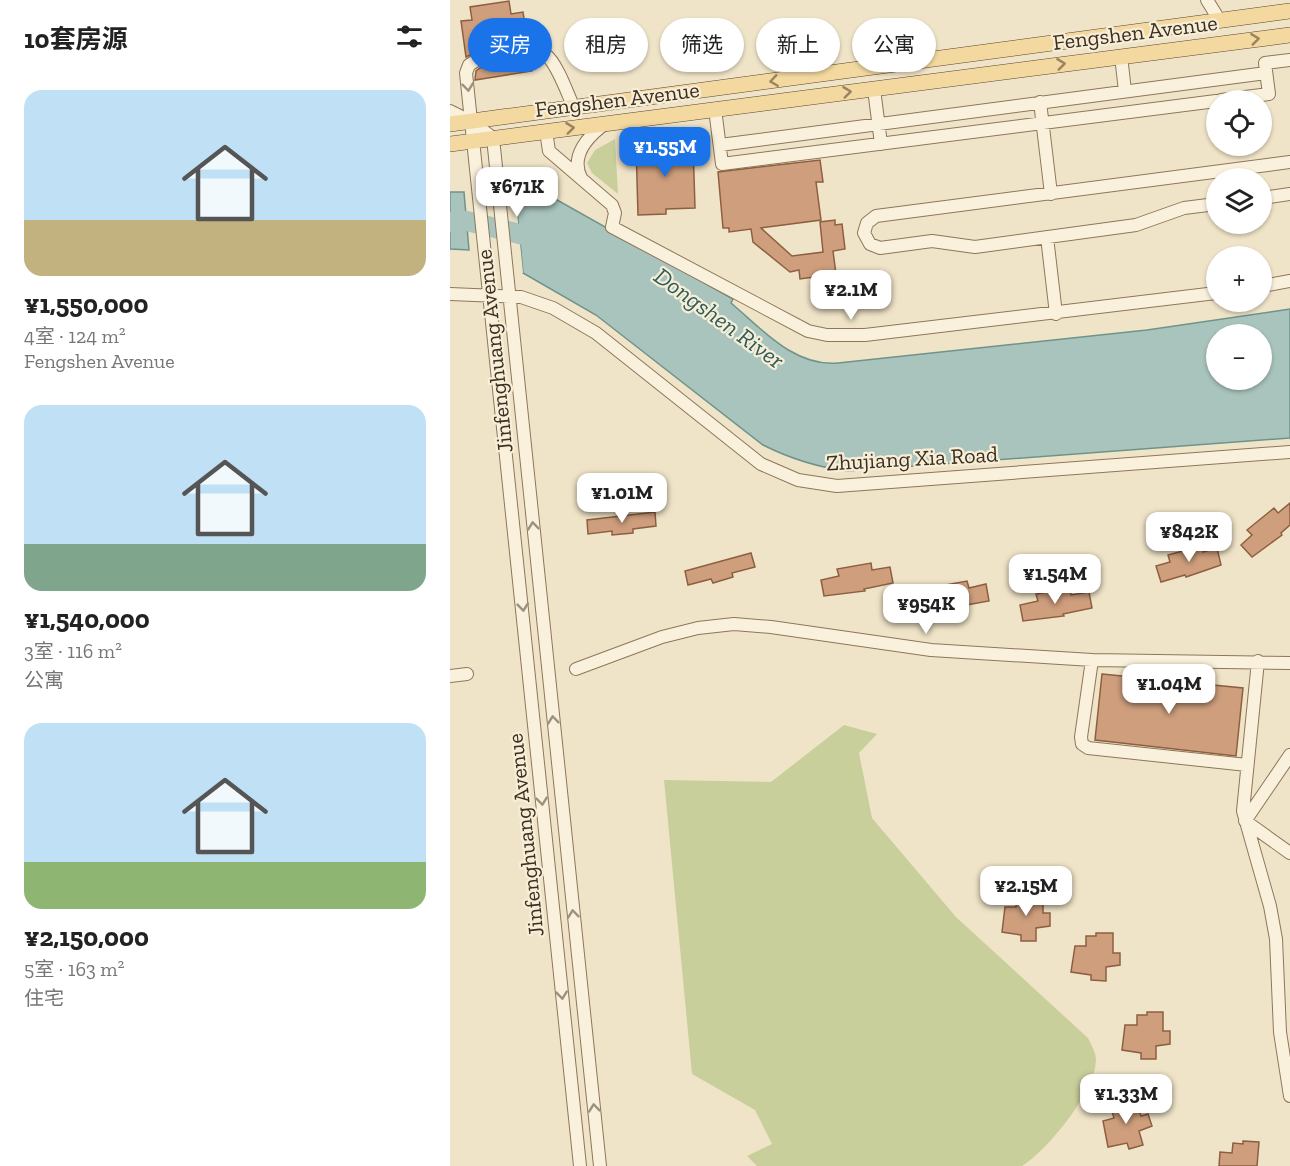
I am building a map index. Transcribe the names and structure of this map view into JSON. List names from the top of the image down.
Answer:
{
  "streets": {
    "main road": ["Fengshen Avenue"],
    "street": ["Jinfenghuang Avenue", "Zhujiang Xia Road"]
  },
  "crossings": [
    ["Fengshen Avenue", "Jinfenghuang Avenue"],
    ["Jinfenghuang Avenue", "Zhujiang Xia Road"]
  ],
  "water": ["Dongshen River"],
  "page": {
    "heading": "10套房源",
    "chip": [
      "买房",
      "租房",
      "筛选",
      "新上",
      "公寓"
    ],
    "list": [
      {
        "name": "¥1,550,000",
        "note": "4室 · 124 m² · Fengshen Avenue"
      },
      {
        "name": "¥1,540,000",
        "note": "3室 · 116 m² · 公寓"
      },
      {
        "name": "¥2,150,000",
        "note": "5室 · 163 m² · 住宅"
      }
    ],
    "map_buttons": ["+", "−"],
    "price": [
      "¥1.55M",
      "¥671K",
      "¥2.1M",
      "¥1.01M",
      "¥842K",
      "¥1.54M",
      "¥954K",
      "¥1.04M",
      "¥2.15M",
      "¥1.33M"
    ]
  }
}
